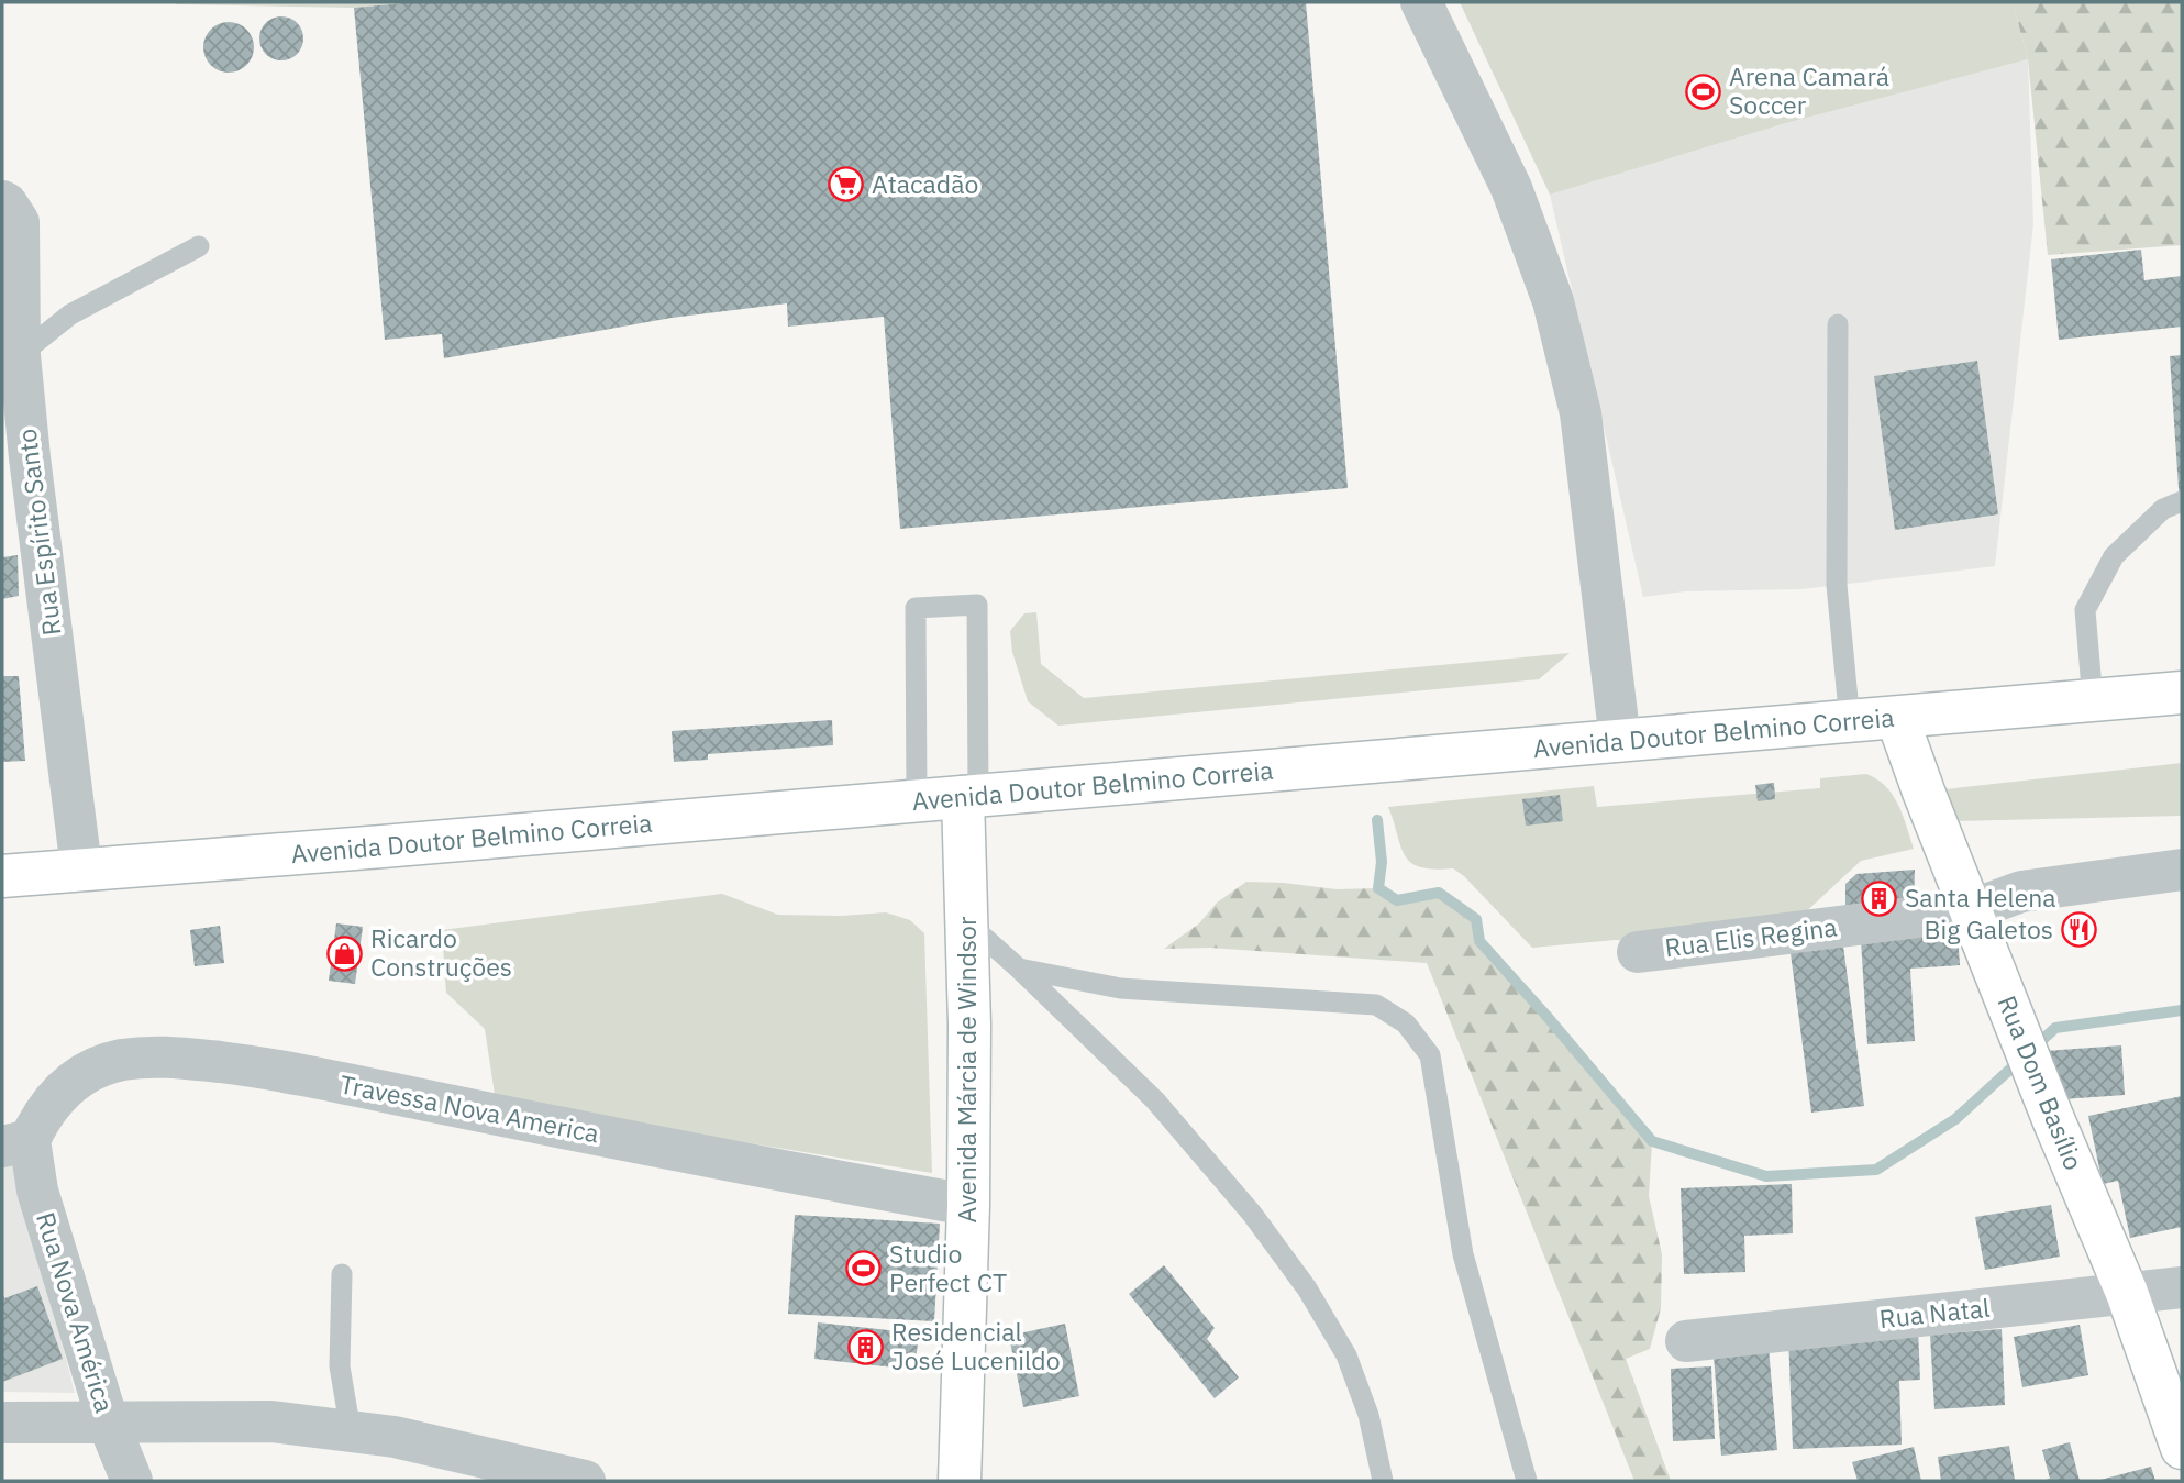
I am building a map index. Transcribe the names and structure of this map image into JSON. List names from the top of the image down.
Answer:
{
  "streets": {
    "main road": ["Avenida Doutor Belmino Correia", "Avenida Márcia de Windsor", "Rua Dom Basílio"],
    "street": [
      "Rua Espírito Santo",
      "Rua Elis Regina",
      "Travessa Nova America",
      "Rua Nova América",
      "Rua Natal"
    ]
  },
  "crossings": [
    ["Rua Espírito Santo", "Avenida Doutor Belmino Correia"],
    ["Avenida Doutor Belmino Correia", "Avenida Márcia de Windsor"],
    ["Avenida Doutor Belmino Correia", "Rua Dom Basílio"],
    ["Rua Elis Regina", "Rua Dom Basílio"],
    ["Avenida Márcia de Windsor", "Travessa Nova America"],
    ["Rua Dom Basílio", "Rua Natal"],
    ["Travessa Nova America", "Rua Nova América"]
  ],
  "places": {
    "sports": ["Arena Camará Soccer", "Studio Perfect CT"],
    "supermarket": ["Atacadão"],
    "building": ["Santa Helena", "Residencial José Lucenildo"],
    "restaurant": ["Big Galetos"],
    "shop": ["Ricardo Construções"]
  }
}
